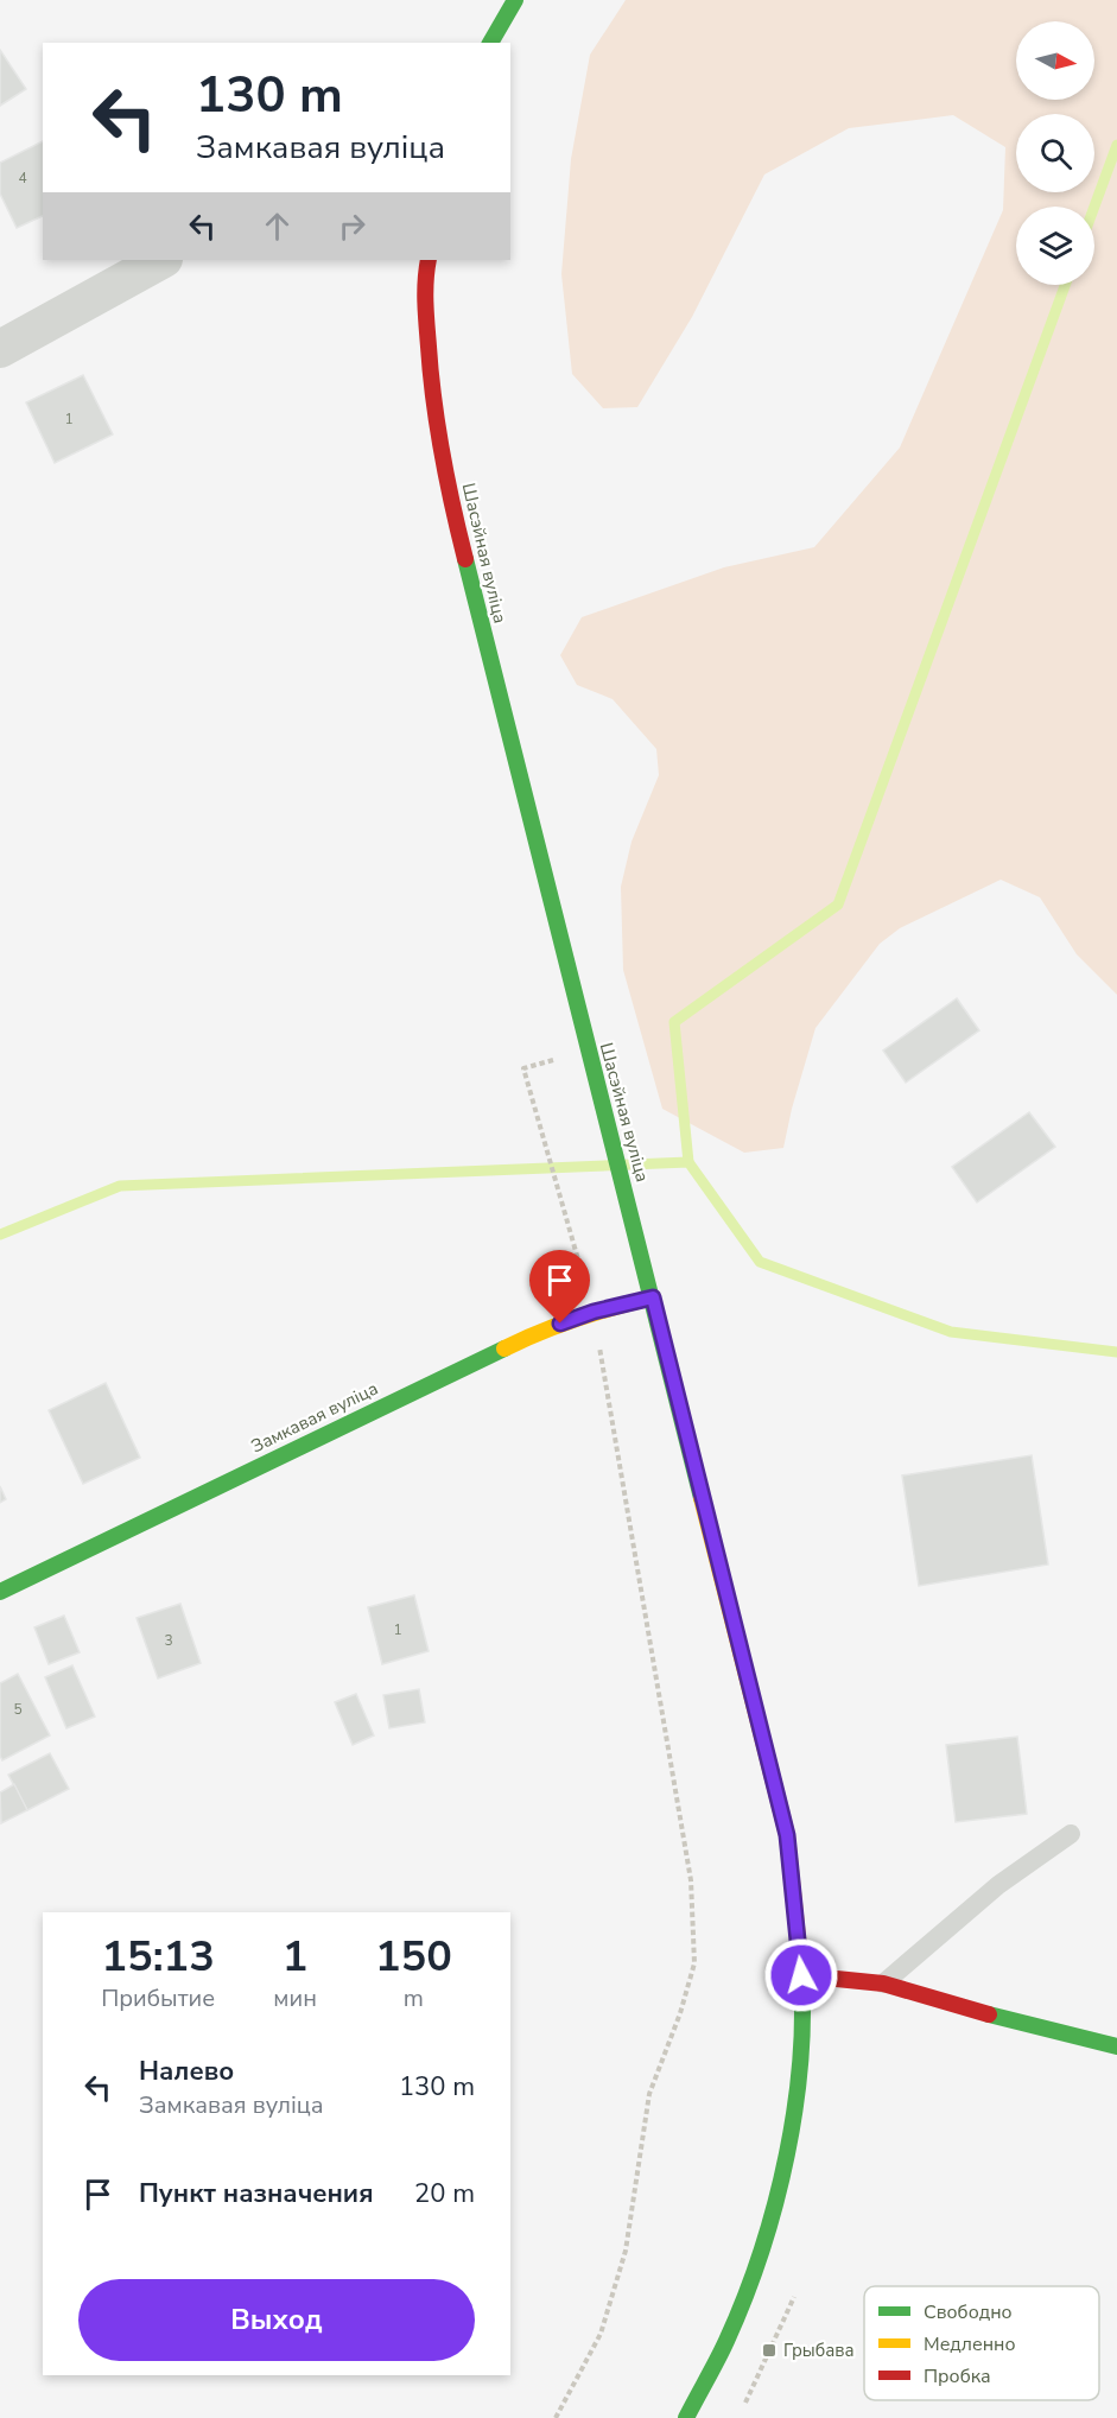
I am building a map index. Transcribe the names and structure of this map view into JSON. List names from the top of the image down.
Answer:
{
  "streets": {
    "main road": ["Шасэйная вуліца", "Замкавая вуліца"]
  },
  "crossings": [
    ["Шасэйная вуліца", "Замкавая вуліца"]
  ],
  "places": {
    "transit": ["Грыбава"]
  },
  "house_numbers": [
    "4",
    "1",
    "1",
    "3",
    "5"
  ],
  "legend": ["Свободно", "Медленно", "Пробка"],
  "north": "right",
  "page": {
    "turn": ["130 m", "Замкавая вуліца"],
    "eta": [
      "15:13",
      "Прибытие",
      "1",
      "мин",
      "150",
      "m"
    ],
    "list": [
      {
        "name": "Налево",
        "note": "Замкавая вуліца",
        "value": "130 m"
      },
      {
        "name": "Пункт назначения",
        "value": "20 m"
      }
    ],
    "buttons": "Выход"
  }
}
